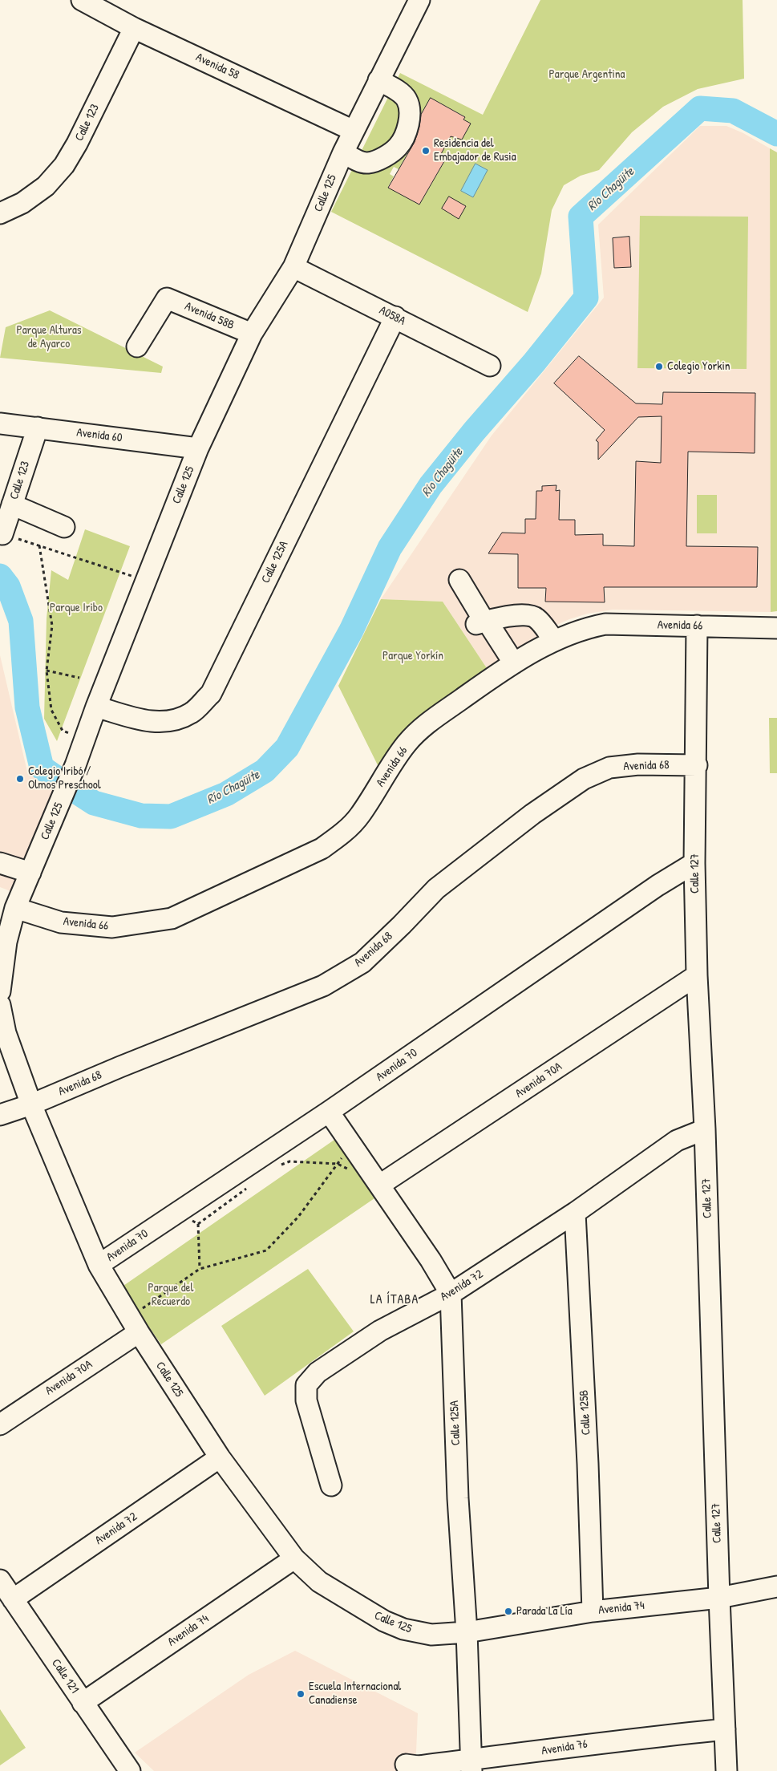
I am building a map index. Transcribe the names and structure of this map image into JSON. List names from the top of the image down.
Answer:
{
  "streets": {
    "street": [
      "Avenida 58",
      "Calle 123",
      "Calle 125",
      "Avenida 58B",
      "A058A",
      "Avenida 60",
      "Calle 125A",
      "Avenida 66",
      "Avenida 68",
      "Calle 127",
      "Avenida 70",
      "Avenida 70A",
      "Avenida 72",
      "Calle 125B",
      "Avenida 74",
      "Calle 121",
      "Avenida 76"
    ]
  },
  "crossings": [
    ["Avenida 58", "Calle 123"],
    ["Avenida 58", "Calle 125"],
    ["Calle 123", "Avenida 60"],
    ["Calle 125", "Avenida 58B"],
    ["Calle 125", "A058A"],
    ["Calle 125", "Avenida 60"],
    ["Calle 125", "Calle 125A"],
    ["Calle 125", "Avenida 66"],
    ["Calle 125", "Avenida 68"],
    ["Calle 125", "Avenida 70"],
    ["Calle 125", "Avenida 70A"],
    ["Calle 125", "Avenida 72"],
    ["Calle 125", "Avenida 74"],
    ["A058A", "Calle 125A"],
    ["Calle 125A", "Avenida 70"],
    ["Calle 125A", "Avenida 70A"],
    ["Calle 125A", "Avenida 72"],
    ["Calle 125A", "Avenida 74"],
    ["Calle 125A", "Avenida 76"],
    ["Avenida 66", "Calle 127"],
    ["Avenida 68", "Calle 127"],
    ["Calle 127", "Avenida 70"],
    ["Calle 127", "Avenida 70A"],
    ["Calle 127", "Avenida 72"],
    ["Calle 127", "Avenida 74"],
    ["Calle 127", "Avenida 76"],
    ["Avenida 72", "Calle 125B"],
    ["Avenida 72", "Calle 121"],
    ["Calle 125B", "Avenida 74"],
    ["Avenida 74", "Calle 121"]
  ],
  "districts": ["LA ÍTABA"],
  "water": ["Río Chagüite"],
  "parks": [
    "Parque Argentina",
    "Parque Alturas de Ayarco",
    "Parque Iribo",
    "Parque Yorkín",
    "Parque del Recuerdo"
  ],
  "places": [
    "Residencia del Embajador de Rusia",
    "Colegio Yorkin",
    "Colegio Iribó / Olmos Preschool",
    "Parada La Lía",
    "Escuela Internacional Canadiense"
  ]
}
